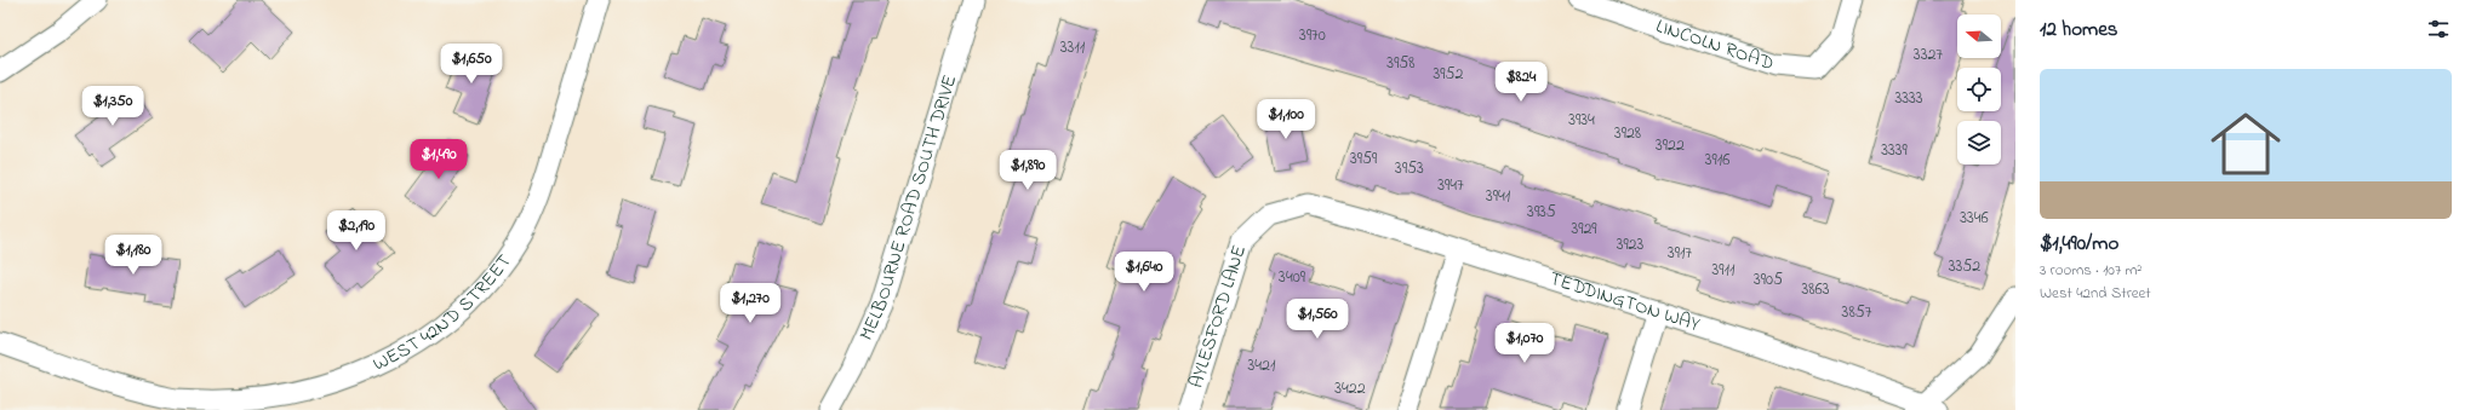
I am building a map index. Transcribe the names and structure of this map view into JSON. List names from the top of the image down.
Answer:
{
  "streets": {
    "street": [
      "LINCOLN ROAD",
      "MELBOURNE ROAD SOUTH DRIVE",
      "TEDDINGTON WAY",
      "WEST 42ND STREET",
      "AYLESFORD LANE"
    ]
  },
  "crossings": [
    ["TEDDINGTON WAY", "AYLESFORD LANE"]
  ],
  "house_numbers": [
    "3970",
    "3311",
    "3327",
    "3958",
    "3952",
    "3333",
    "3934",
    "3928",
    "3922",
    "3339",
    "3959",
    "3916",
    "3953",
    "3947",
    "3941",
    "3935",
    "3346",
    "3929",
    "3923",
    "3917",
    "3352",
    "3911",
    "3409",
    "3905",
    "3863",
    "3857",
    "3421",
    "3422"
  ],
  "north": "left",
  "page": {
    "heading": "12 homes",
    "price": [
      "$1,650",
      "$824",
      "$1,350",
      "$1,100",
      "$1,490",
      "$1,890",
      "$2,190",
      "$1,180",
      "$1,640",
      "$1,270",
      "$1,560",
      "$1,070"
    ],
    "list": [
      {
        "name": "$1,490/mo",
        "note": "3 rooms · 107 m² · West 42nd Street"
      }
    ]
  }
}
